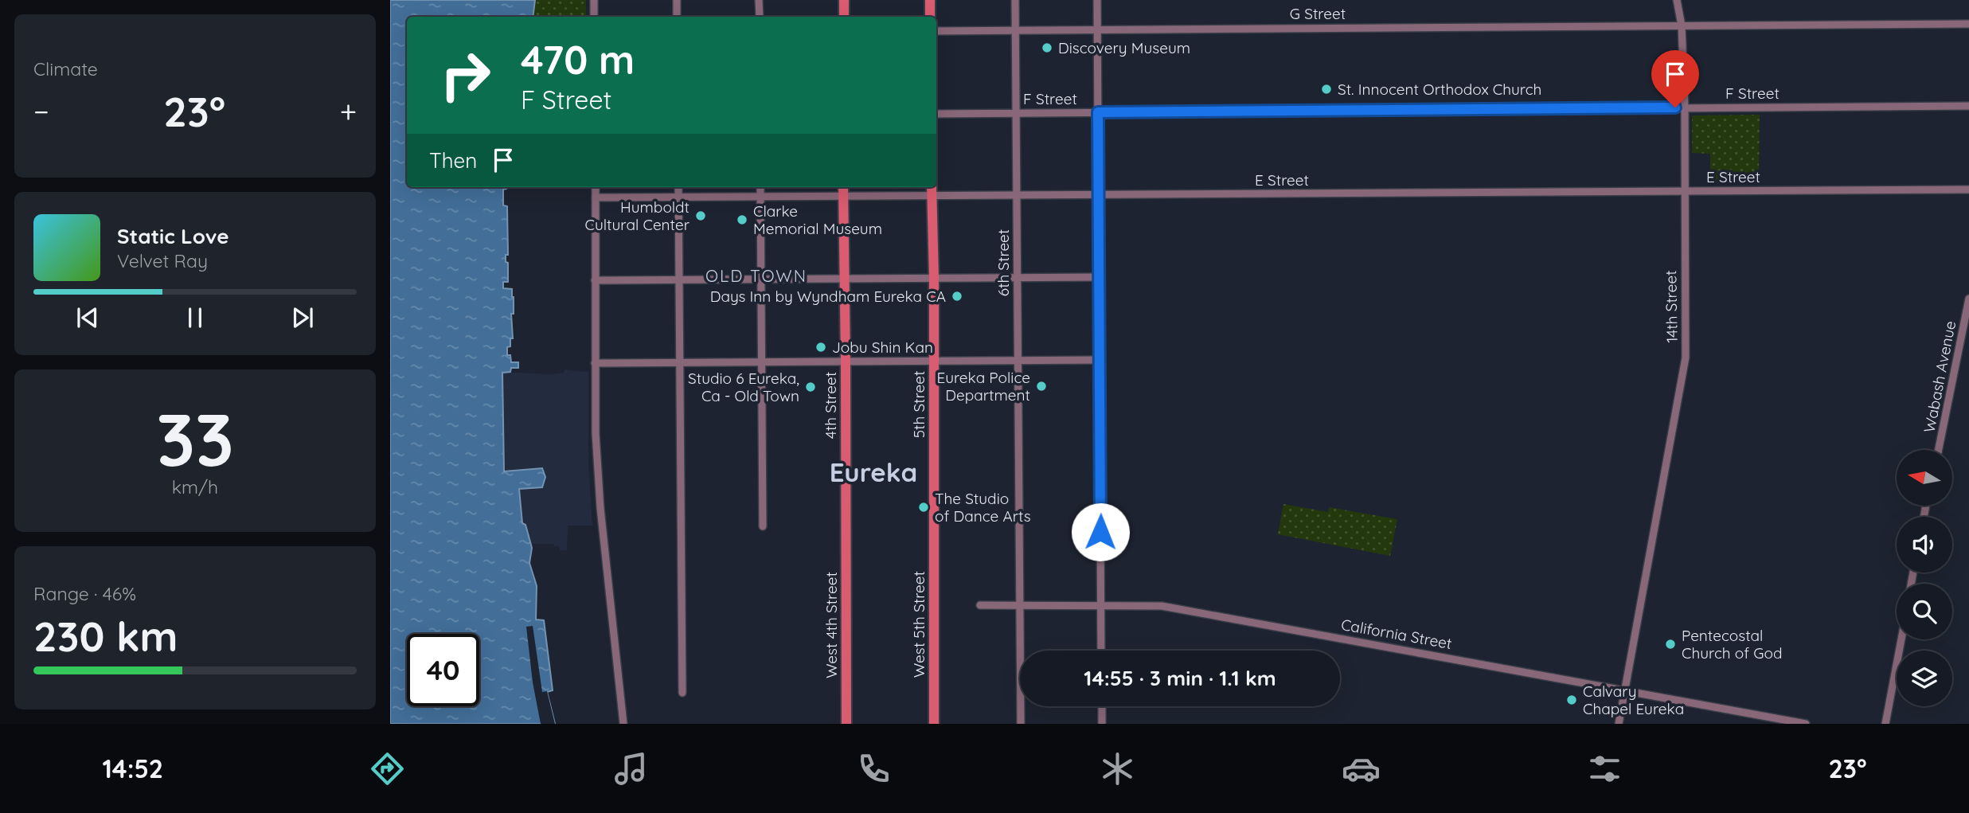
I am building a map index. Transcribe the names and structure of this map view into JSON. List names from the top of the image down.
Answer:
{
  "streets": {
    "highway": [
      "5th Street",
      "4th Street",
      "West 5th Street",
      "West 4th Street"
    ],
    "street": [
      "G Street",
      "F Street",
      "E Street",
      "6th Street",
      "14th Street",
      "Wabash Avenue",
      "California Street"
    ]
  },
  "crossings": [
    ["G Street", "6th Street"],
    ["G Street", "14th Street"],
    ["F Street", "6th Street"],
    ["F Street", "14th Street"],
    ["E Street", "6th Street"],
    ["E Street", "14th Street"],
    ["E Street", "5th Street"],
    ["E Street", "4th Street"],
    ["6th Street", "California Street"],
    ["14th Street", "California Street"],
    ["5th Street", "West 5th Street"],
    ["4th Street", "West 4th Street"]
  ],
  "districts": ["OLD TOWN", "Eureka"],
  "places": [
    "Discovery Museum",
    "St. Innocent Orthodox Church",
    "Humboldt Cultural Center",
    "Clarke Memorial Museum",
    "Days Inn by Wyndham Eureka CA",
    "Jobu Shin Kan",
    "Eureka Police Department",
    "Studio 6 Eureka, Ca - Old Town",
    "The Studio of Dance Arts",
    "Pentecostal Church of God",
    "Calvary Chapel Eureka"
  ],
  "north": "left",
  "page": {
    "tile": [
      "Climate",
      ["33", "km/h"],
      ["Range · 46%", "230 km"]
    ],
    "turn": ["470 m", "F Street"],
    "heat": ["−", "23°", "+"],
    "then": "Then",
    "song": ["Static Love", "Velvet Ray"],
    "limit": "40",
    "trip": "14:55 · 3 min · 1.1 km",
    "tabs": ["14:52", "23°"]
  }
}
